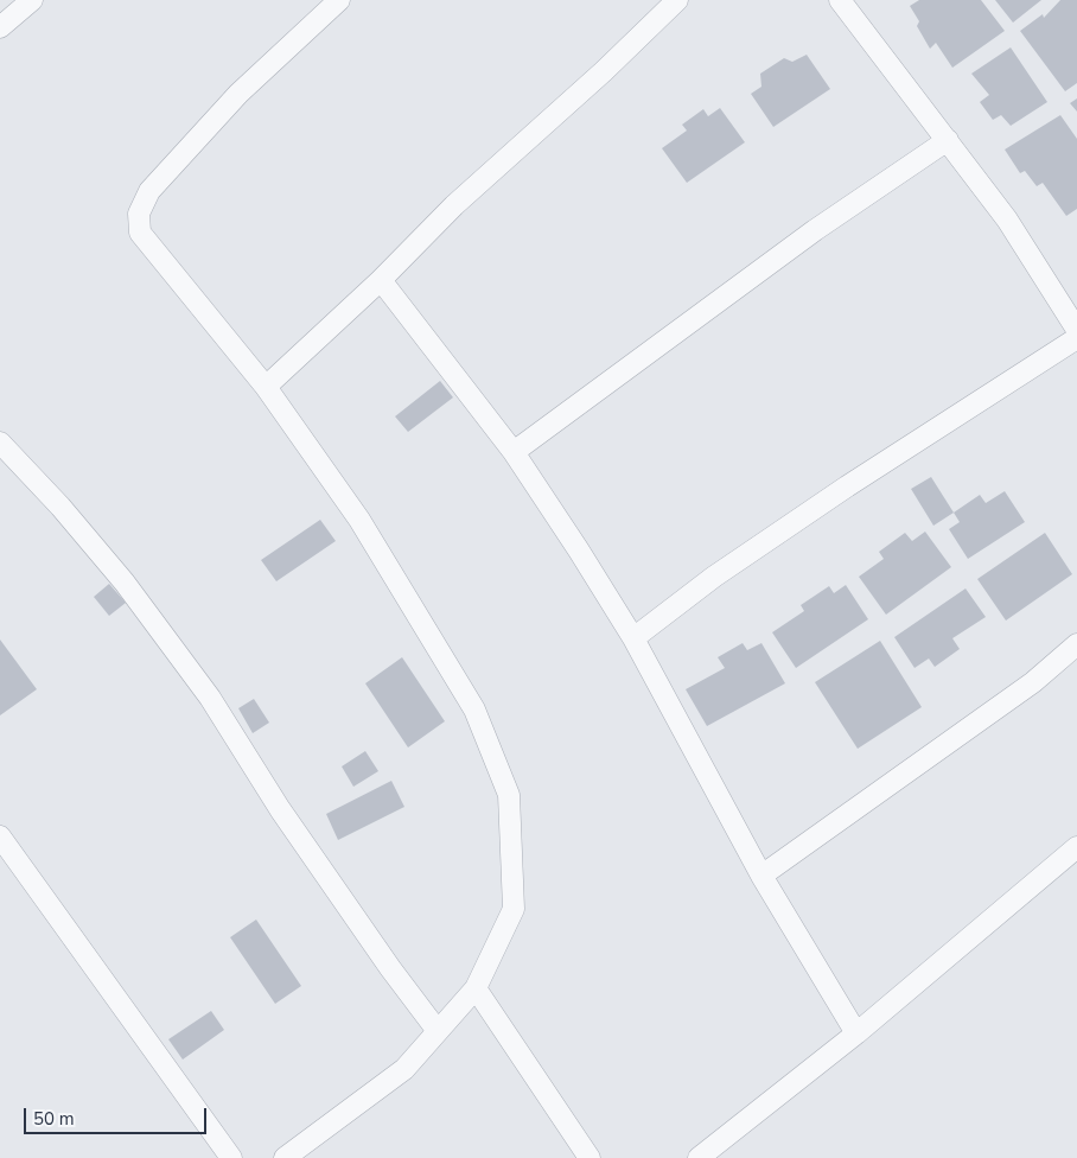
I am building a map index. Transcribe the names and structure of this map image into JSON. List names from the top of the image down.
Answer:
{
  "scale_bar": "50 m"
}
